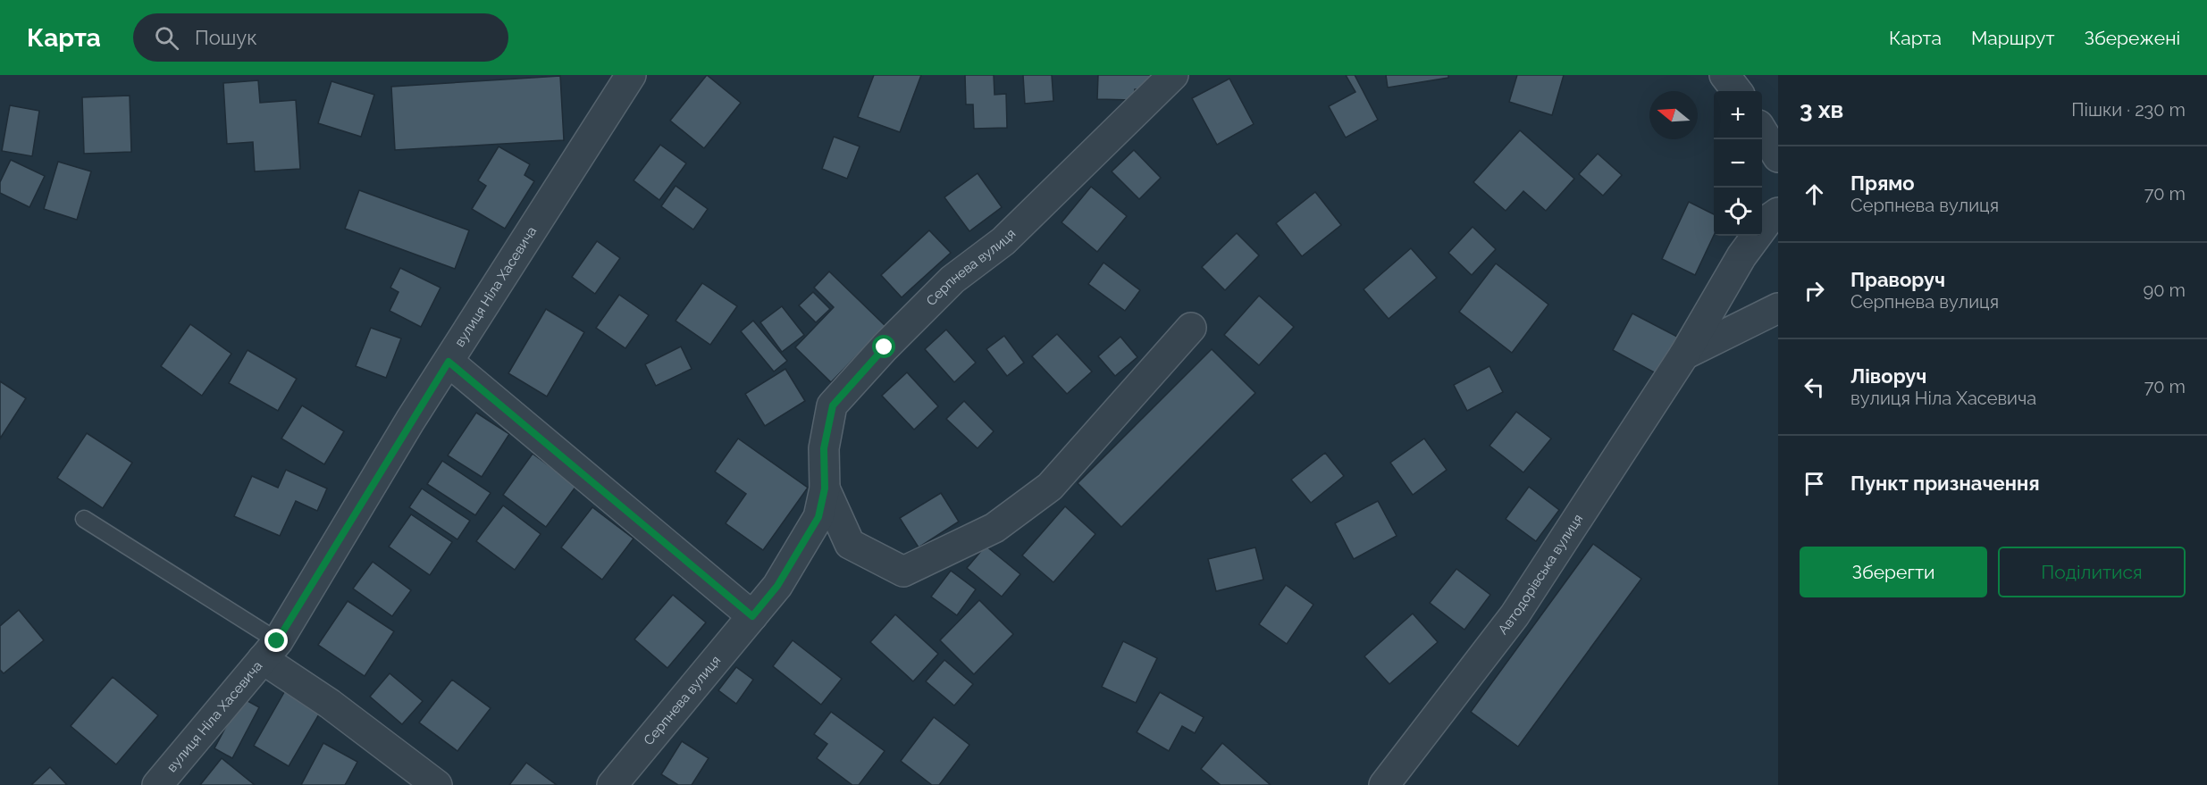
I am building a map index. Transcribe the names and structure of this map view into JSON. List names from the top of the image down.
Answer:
{
  "streets": {
    "street": ["Серпнева вулиця", "вулиця Ніла Хасевича", "Автодорівська вулиця"]
  },
  "north": "left",
  "page": {
    "header": "Карта",
    "search": "Пошук",
    "nav": ["Карта", "Маршрут", "Збережені"],
    "heading": ["3 хв", "Пішки · 230 m"],
    "map_buttons": ["+", "−"],
    "list": [
      ["Прямо", "Серпнева вулиця", "70 m"],
      ["Праворуч", "Серпнева вулиця", "90 m"],
      ["Ліворуч", "вулиця Ніла Хасевича", "70 m"],
      "Пункт призначення"
    ],
    "buttons": ["Зберегти", "Поділитися"]
  }
}
